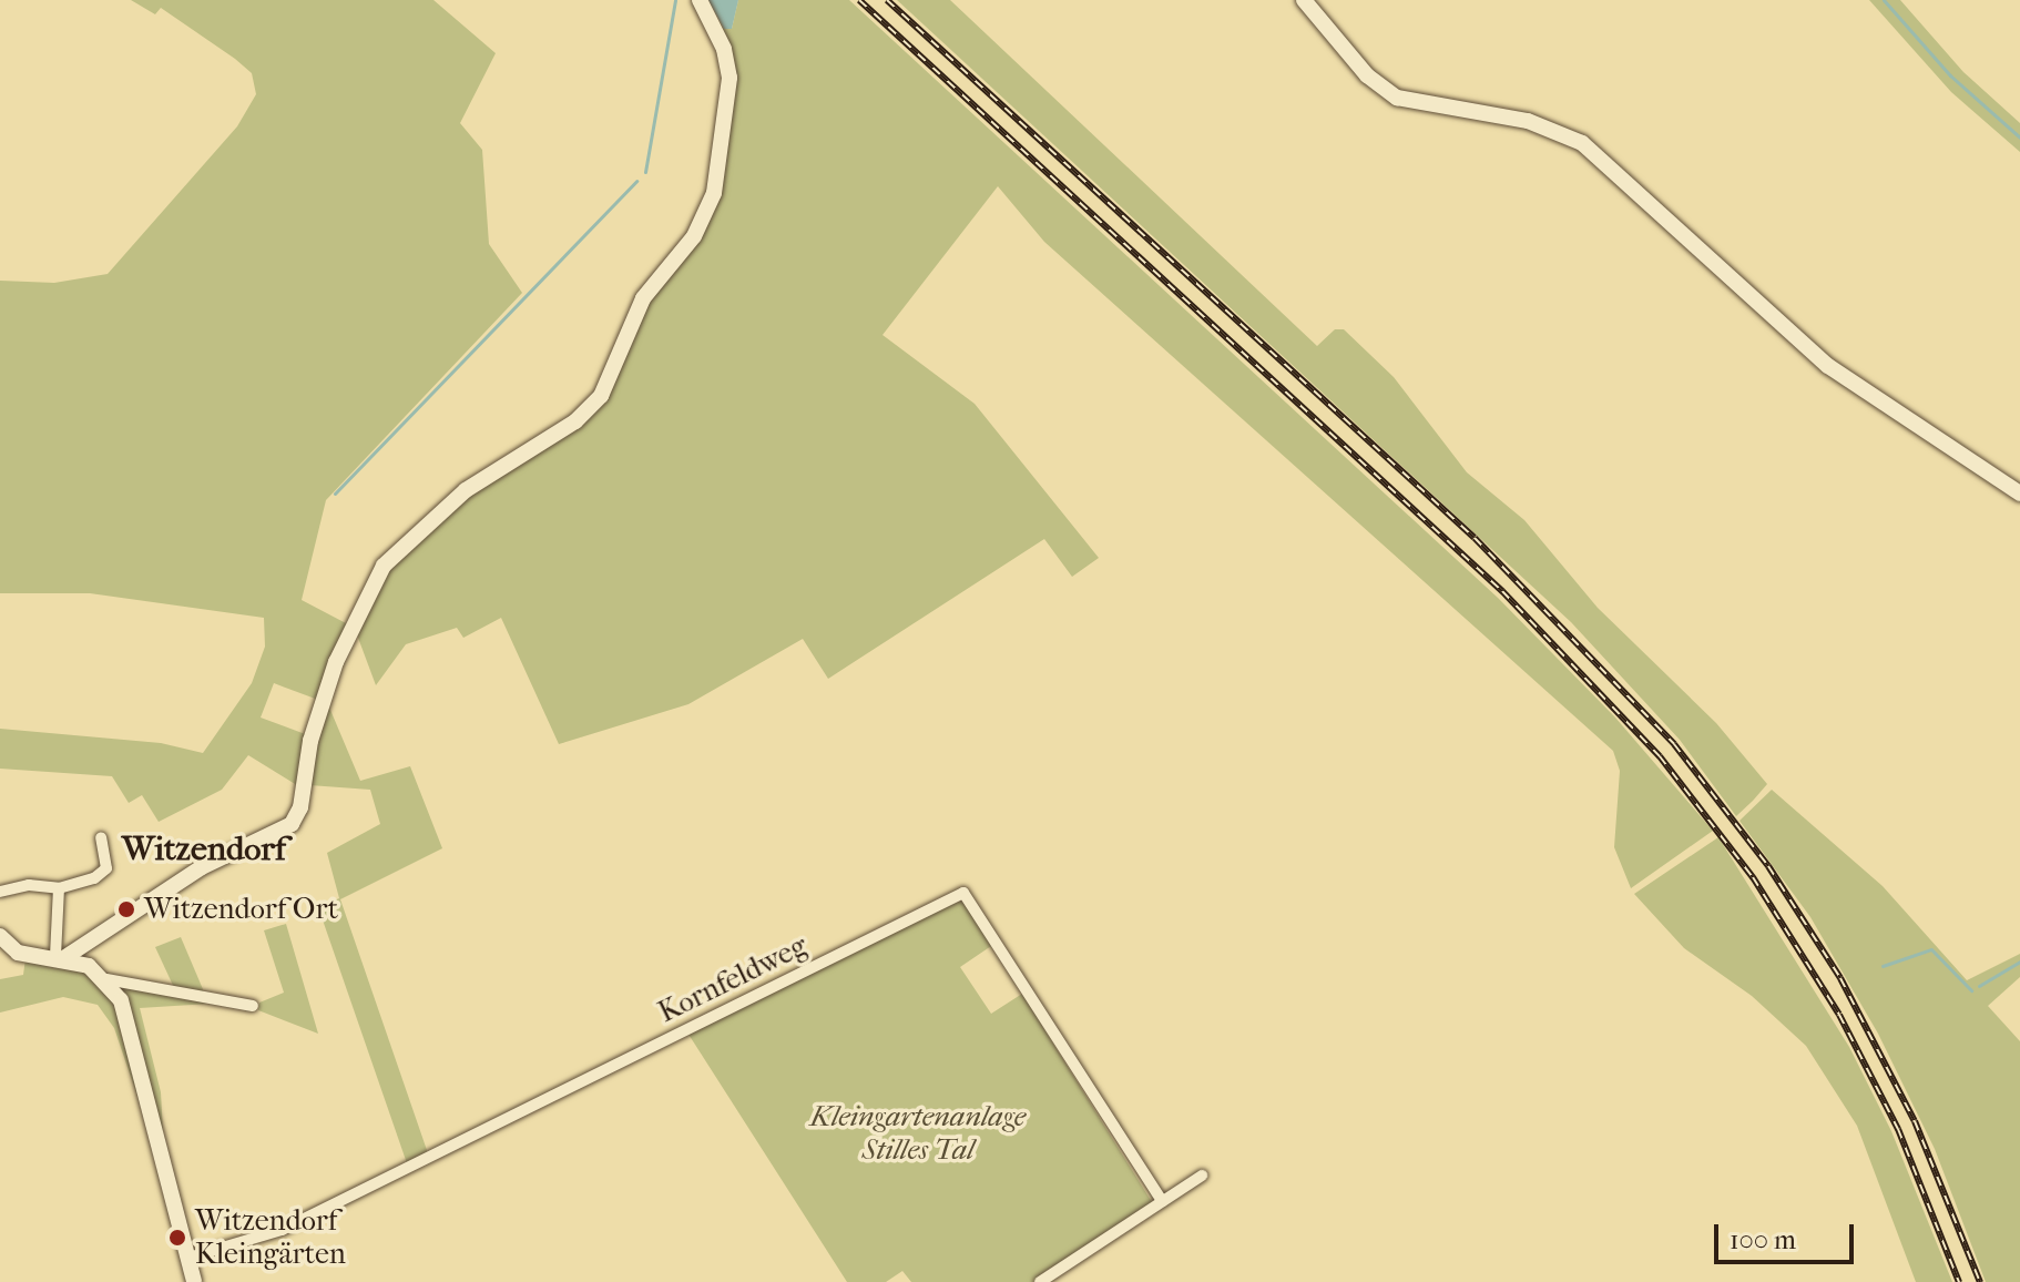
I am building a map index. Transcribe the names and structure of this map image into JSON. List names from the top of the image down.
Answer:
{
  "streets": {
    "street": ["Kornfeldweg"]
  },
  "districts": ["Witzendorf"],
  "parks": ["Kleingartenanlage Stilles Tal"],
  "places": ["Witzendorf Ort", "Witzendorf Kleingärten"],
  "scale_bar": "100 m"
}
